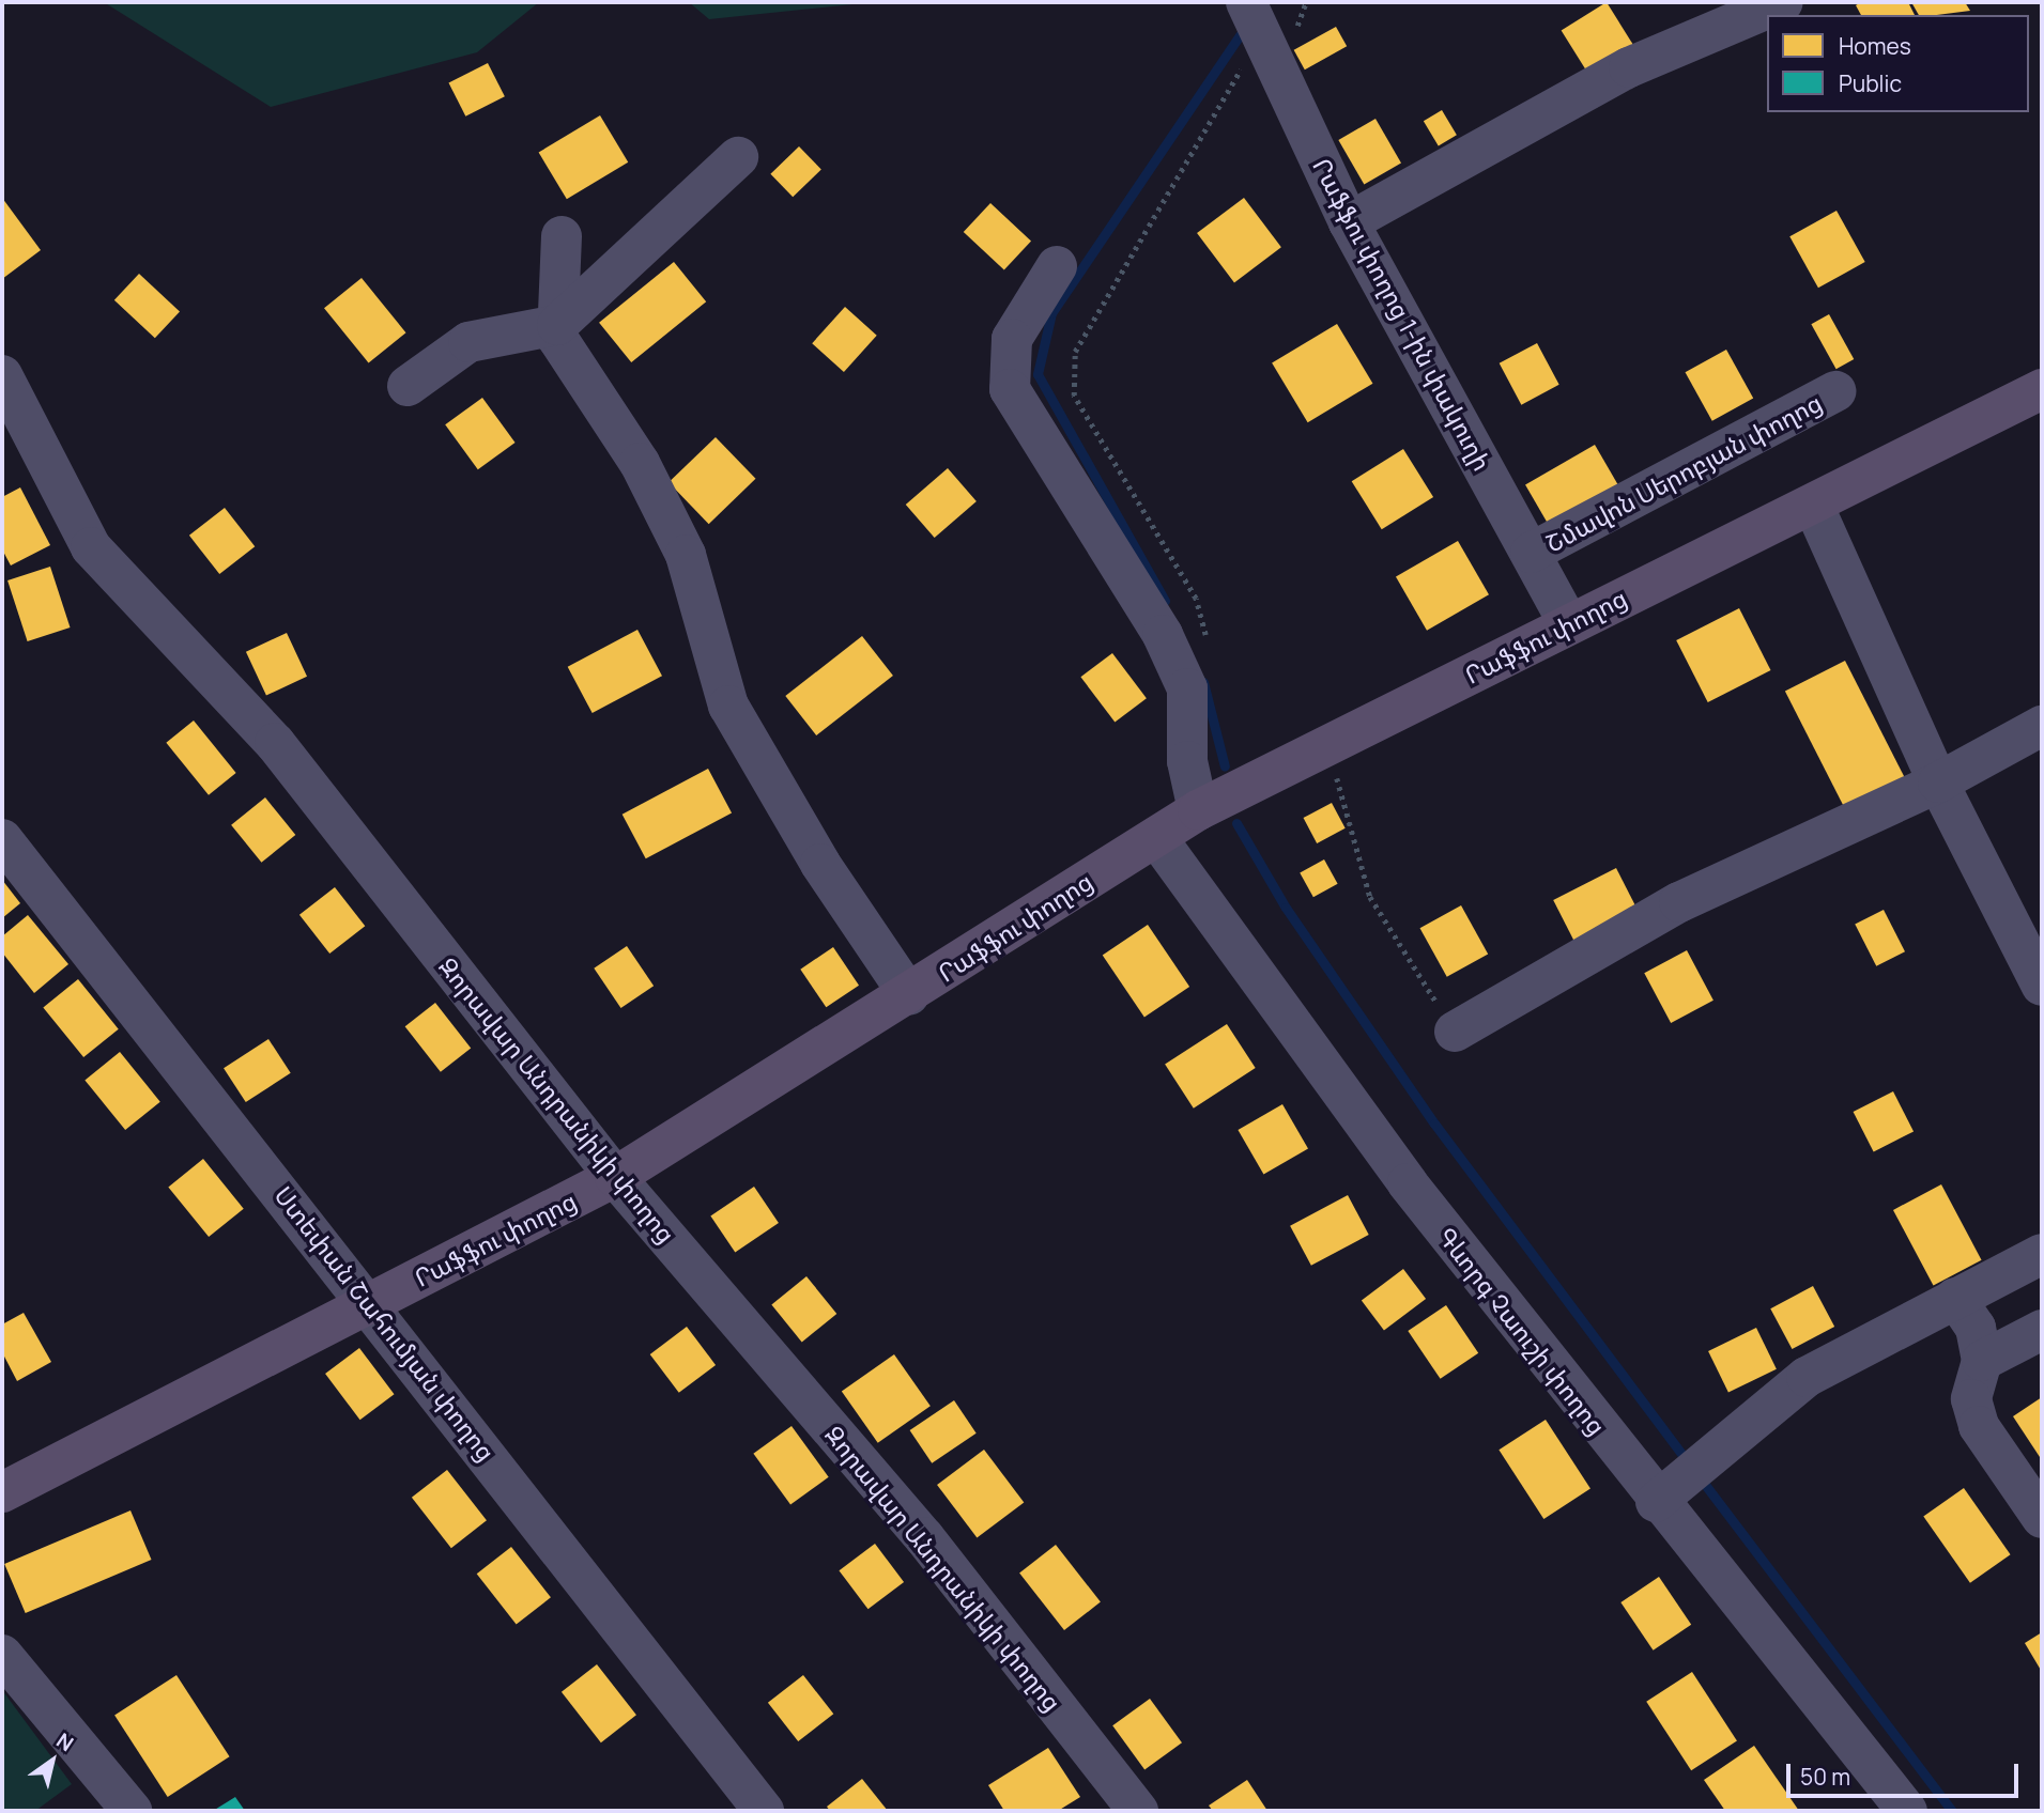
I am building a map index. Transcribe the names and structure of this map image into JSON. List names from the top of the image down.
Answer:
{
  "streets": {
    "main road": ["Րաֆֆու փողոց"],
    "street": [
      "Րաֆֆու փողոց 1-ին փակուղի",
      "Շմավոն Սերոբյան փողոց",
      "Զորավար Անդրանիկի փողոց",
      "Ստեփան Շահումյան փողոց",
      "Գևորգ Չաուշի փողոց"
    ]
  },
  "crossings": [
    ["Րաֆֆու փողոց 1-ին փակուղի", "Շմավոն Սերոբյան փողոց"],
    ["Րաֆֆու փողոց 1-ին փակուղի", "Րաֆֆու փողոց"],
    ["Րաֆֆու փողոց", "Զորավար Անդրանիկի փողոց"],
    ["Րաֆֆու փողոց", "Ստեփան Շահումյան փողոց"],
    ["Րաֆֆու փողոց", "Գևորգ Չաուշի փողոց"]
  ],
  "legend": ["Homes", "Public"],
  "scale_bar": "50 m",
  "north": "top right"
}
